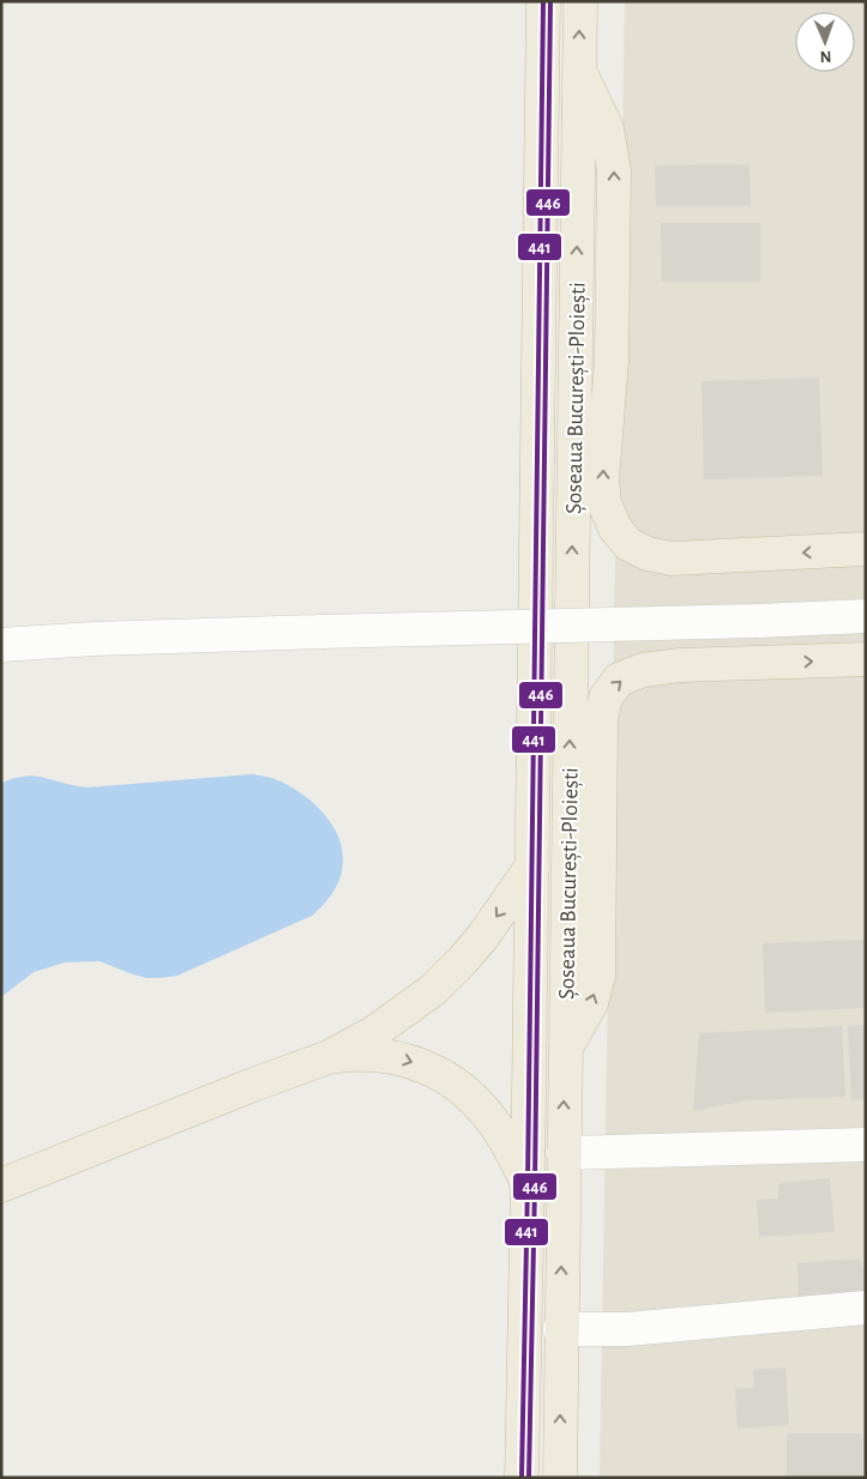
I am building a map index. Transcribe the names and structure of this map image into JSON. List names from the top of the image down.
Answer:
{
  "streets": {
    "highway": ["Șoseaua București-Ploiești"]
  },
  "lines": ["transit line 441", "transit line 446"],
  "north": "bottom"
}
